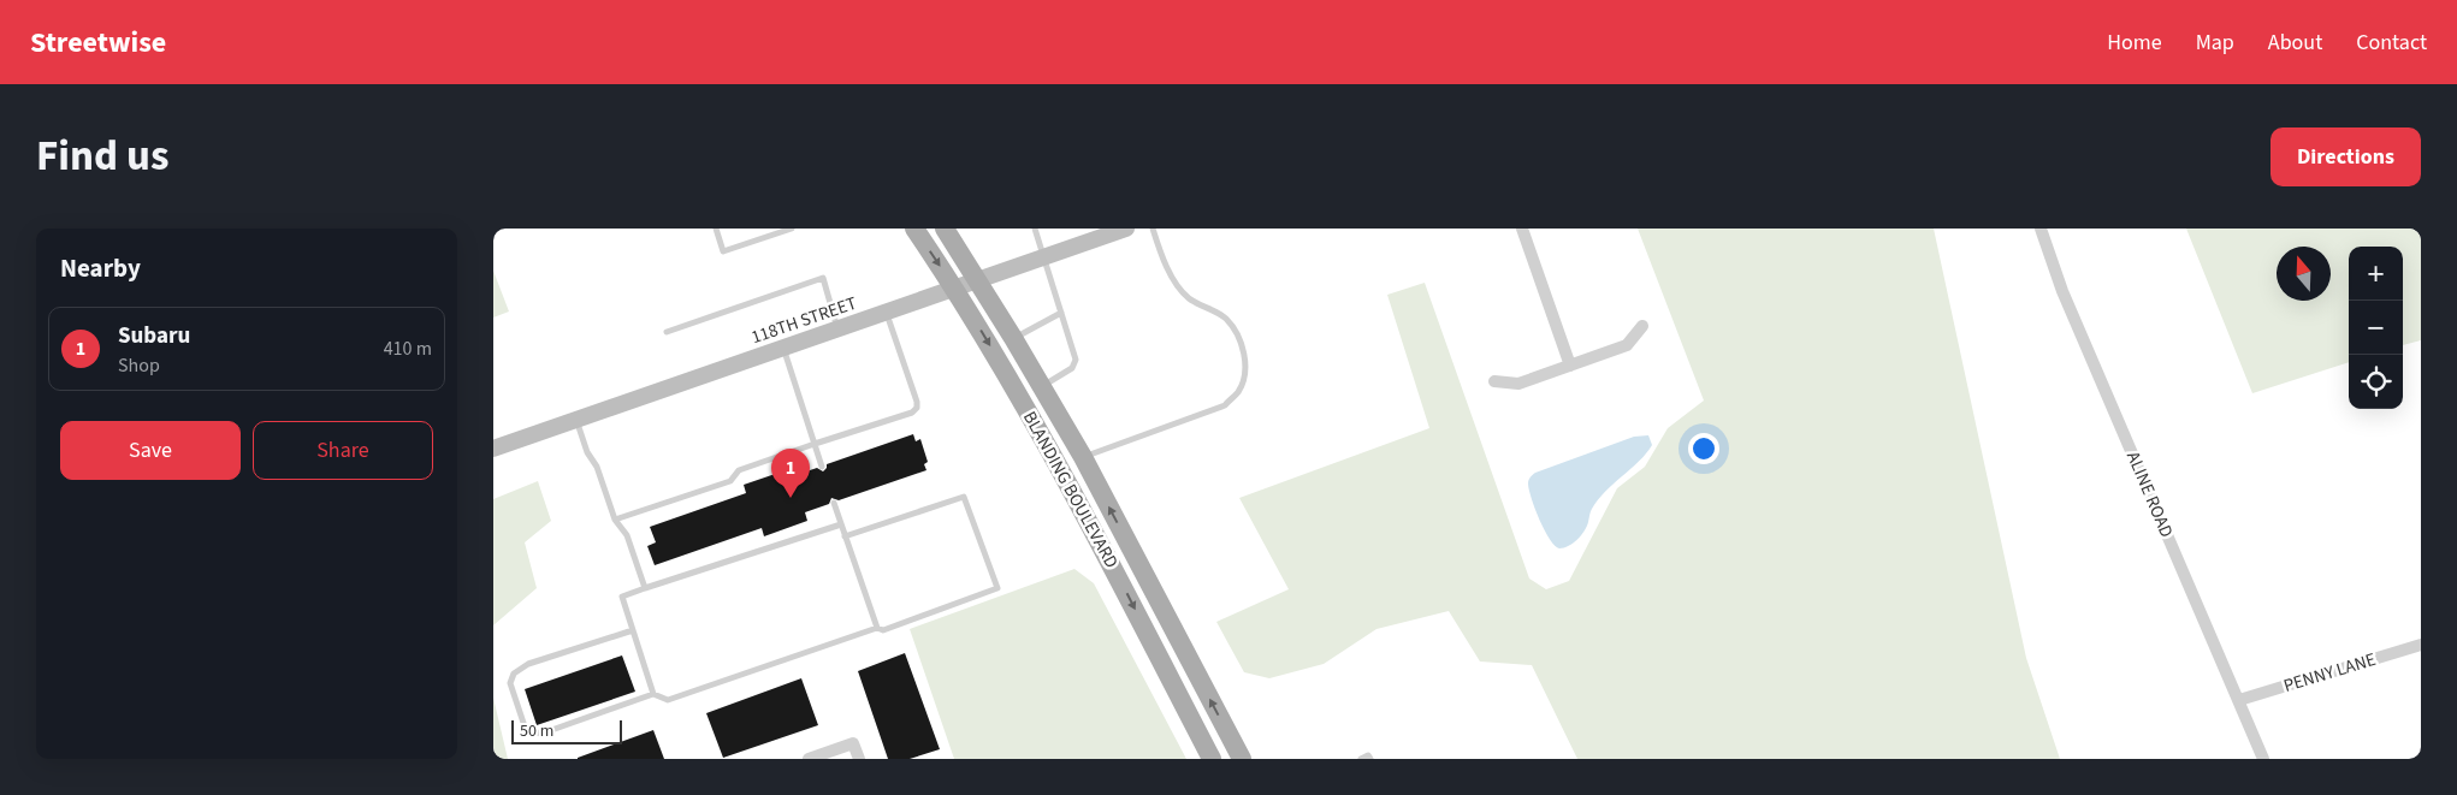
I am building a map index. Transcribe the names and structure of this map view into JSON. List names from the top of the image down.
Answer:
{
  "streets": {
    "main road": ["BLANDING BOULEVARD"],
    "street": ["118TH STREET", "ALINE ROAD", "PENNY LANE"]
  },
  "crossings": [
    ["118TH STREET", "BLANDING BOULEVARD"],
    ["ALINE ROAD", "PENNY LANE"]
  ],
  "scale_bar": "50 m",
  "north": "top",
  "page": {
    "header": "Streetwise",
    "nav": [
      "Home",
      "Map",
      "About",
      "Contact"
    ],
    "title": "Find us",
    "buttons": [
      "Directions",
      ["Save", "Share"]
    ],
    "heading": "Nearby",
    "map_buttons": ["+", "−"],
    "list": [
      {
        "mark": "1",
        "name": "Subaru",
        "note": "Shop",
        "value": "410 m"
      }
    ],
    "pins": "1",
    "scale": "50 m"
  }
}
